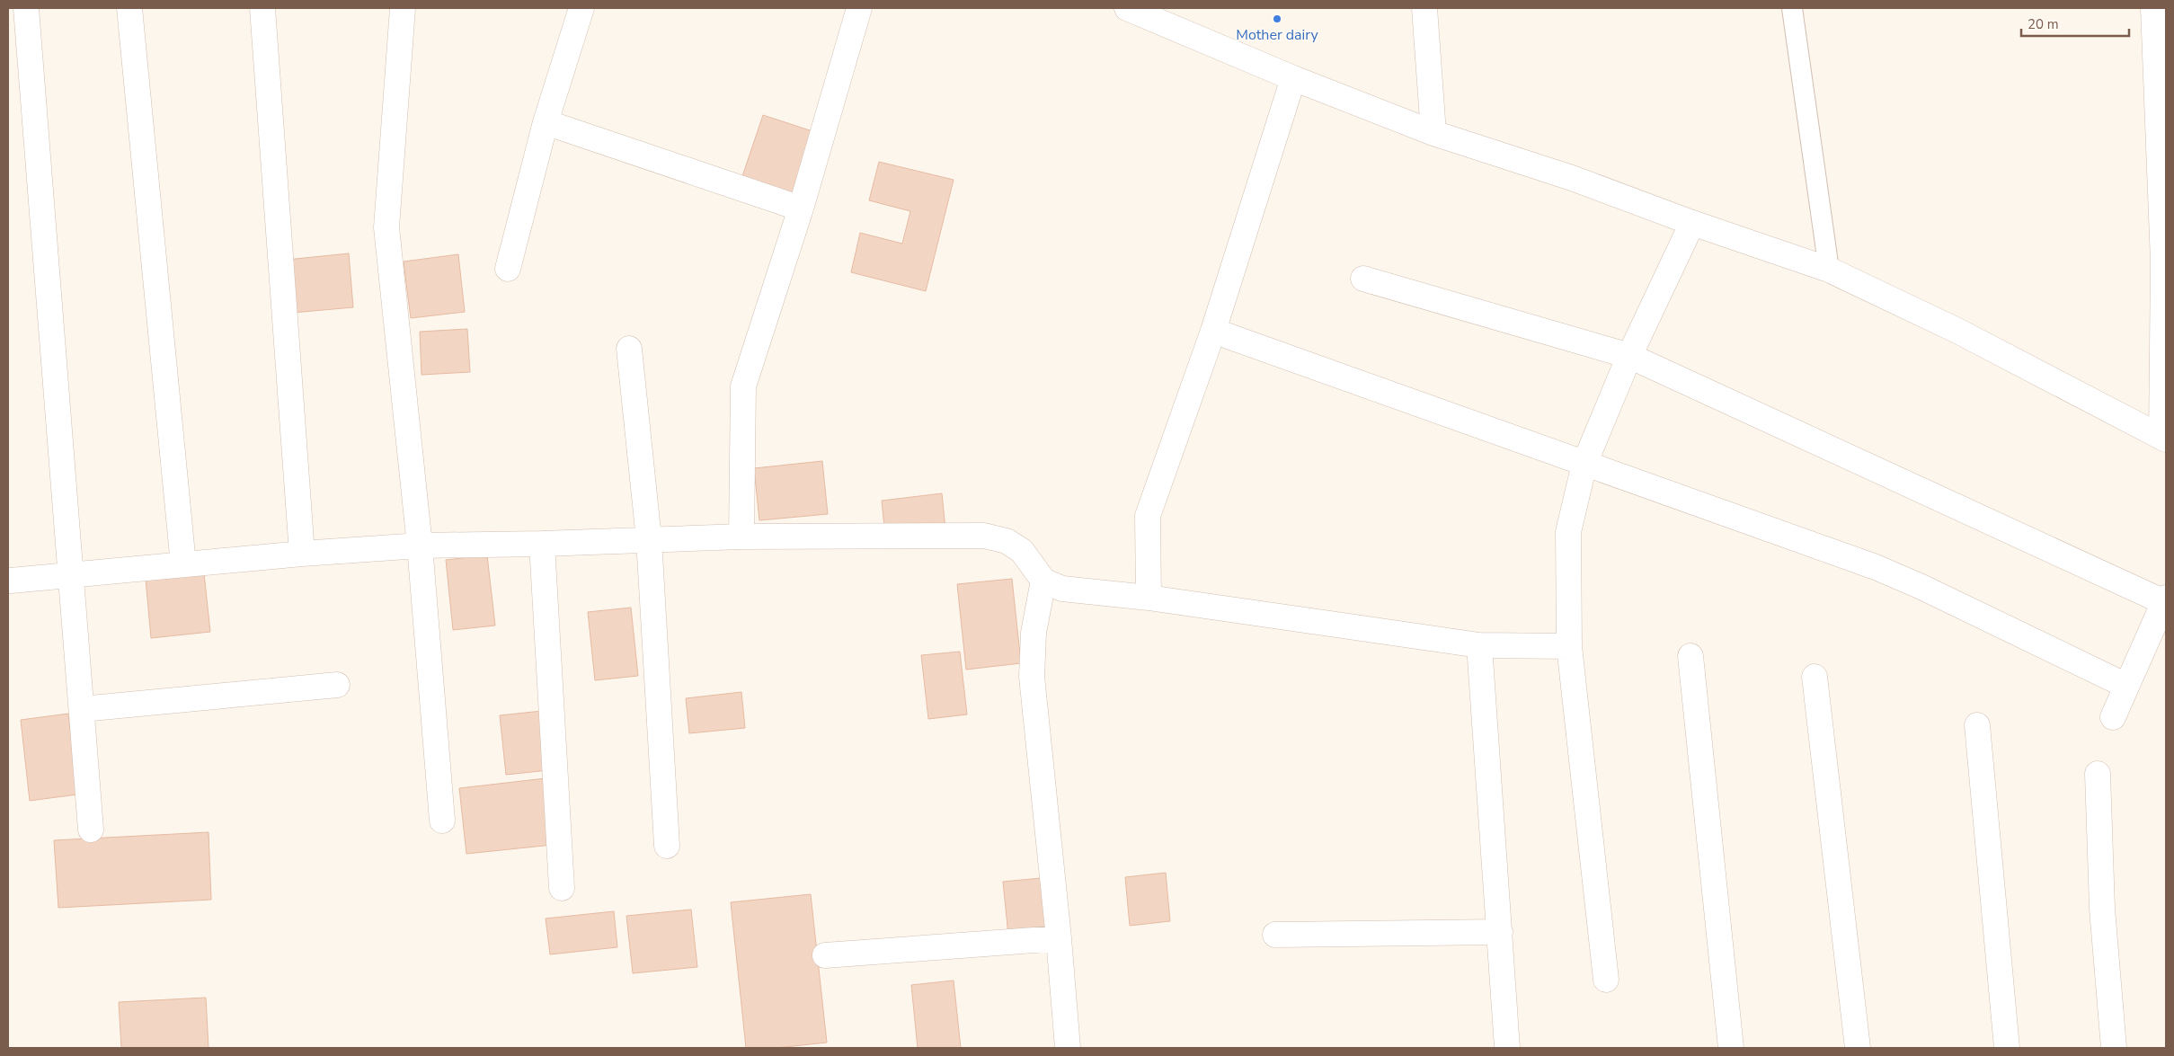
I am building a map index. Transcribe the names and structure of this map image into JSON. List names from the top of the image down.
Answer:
{
  "places": ["Mother dairy"],
  "scale_bar": "20 m"
}
